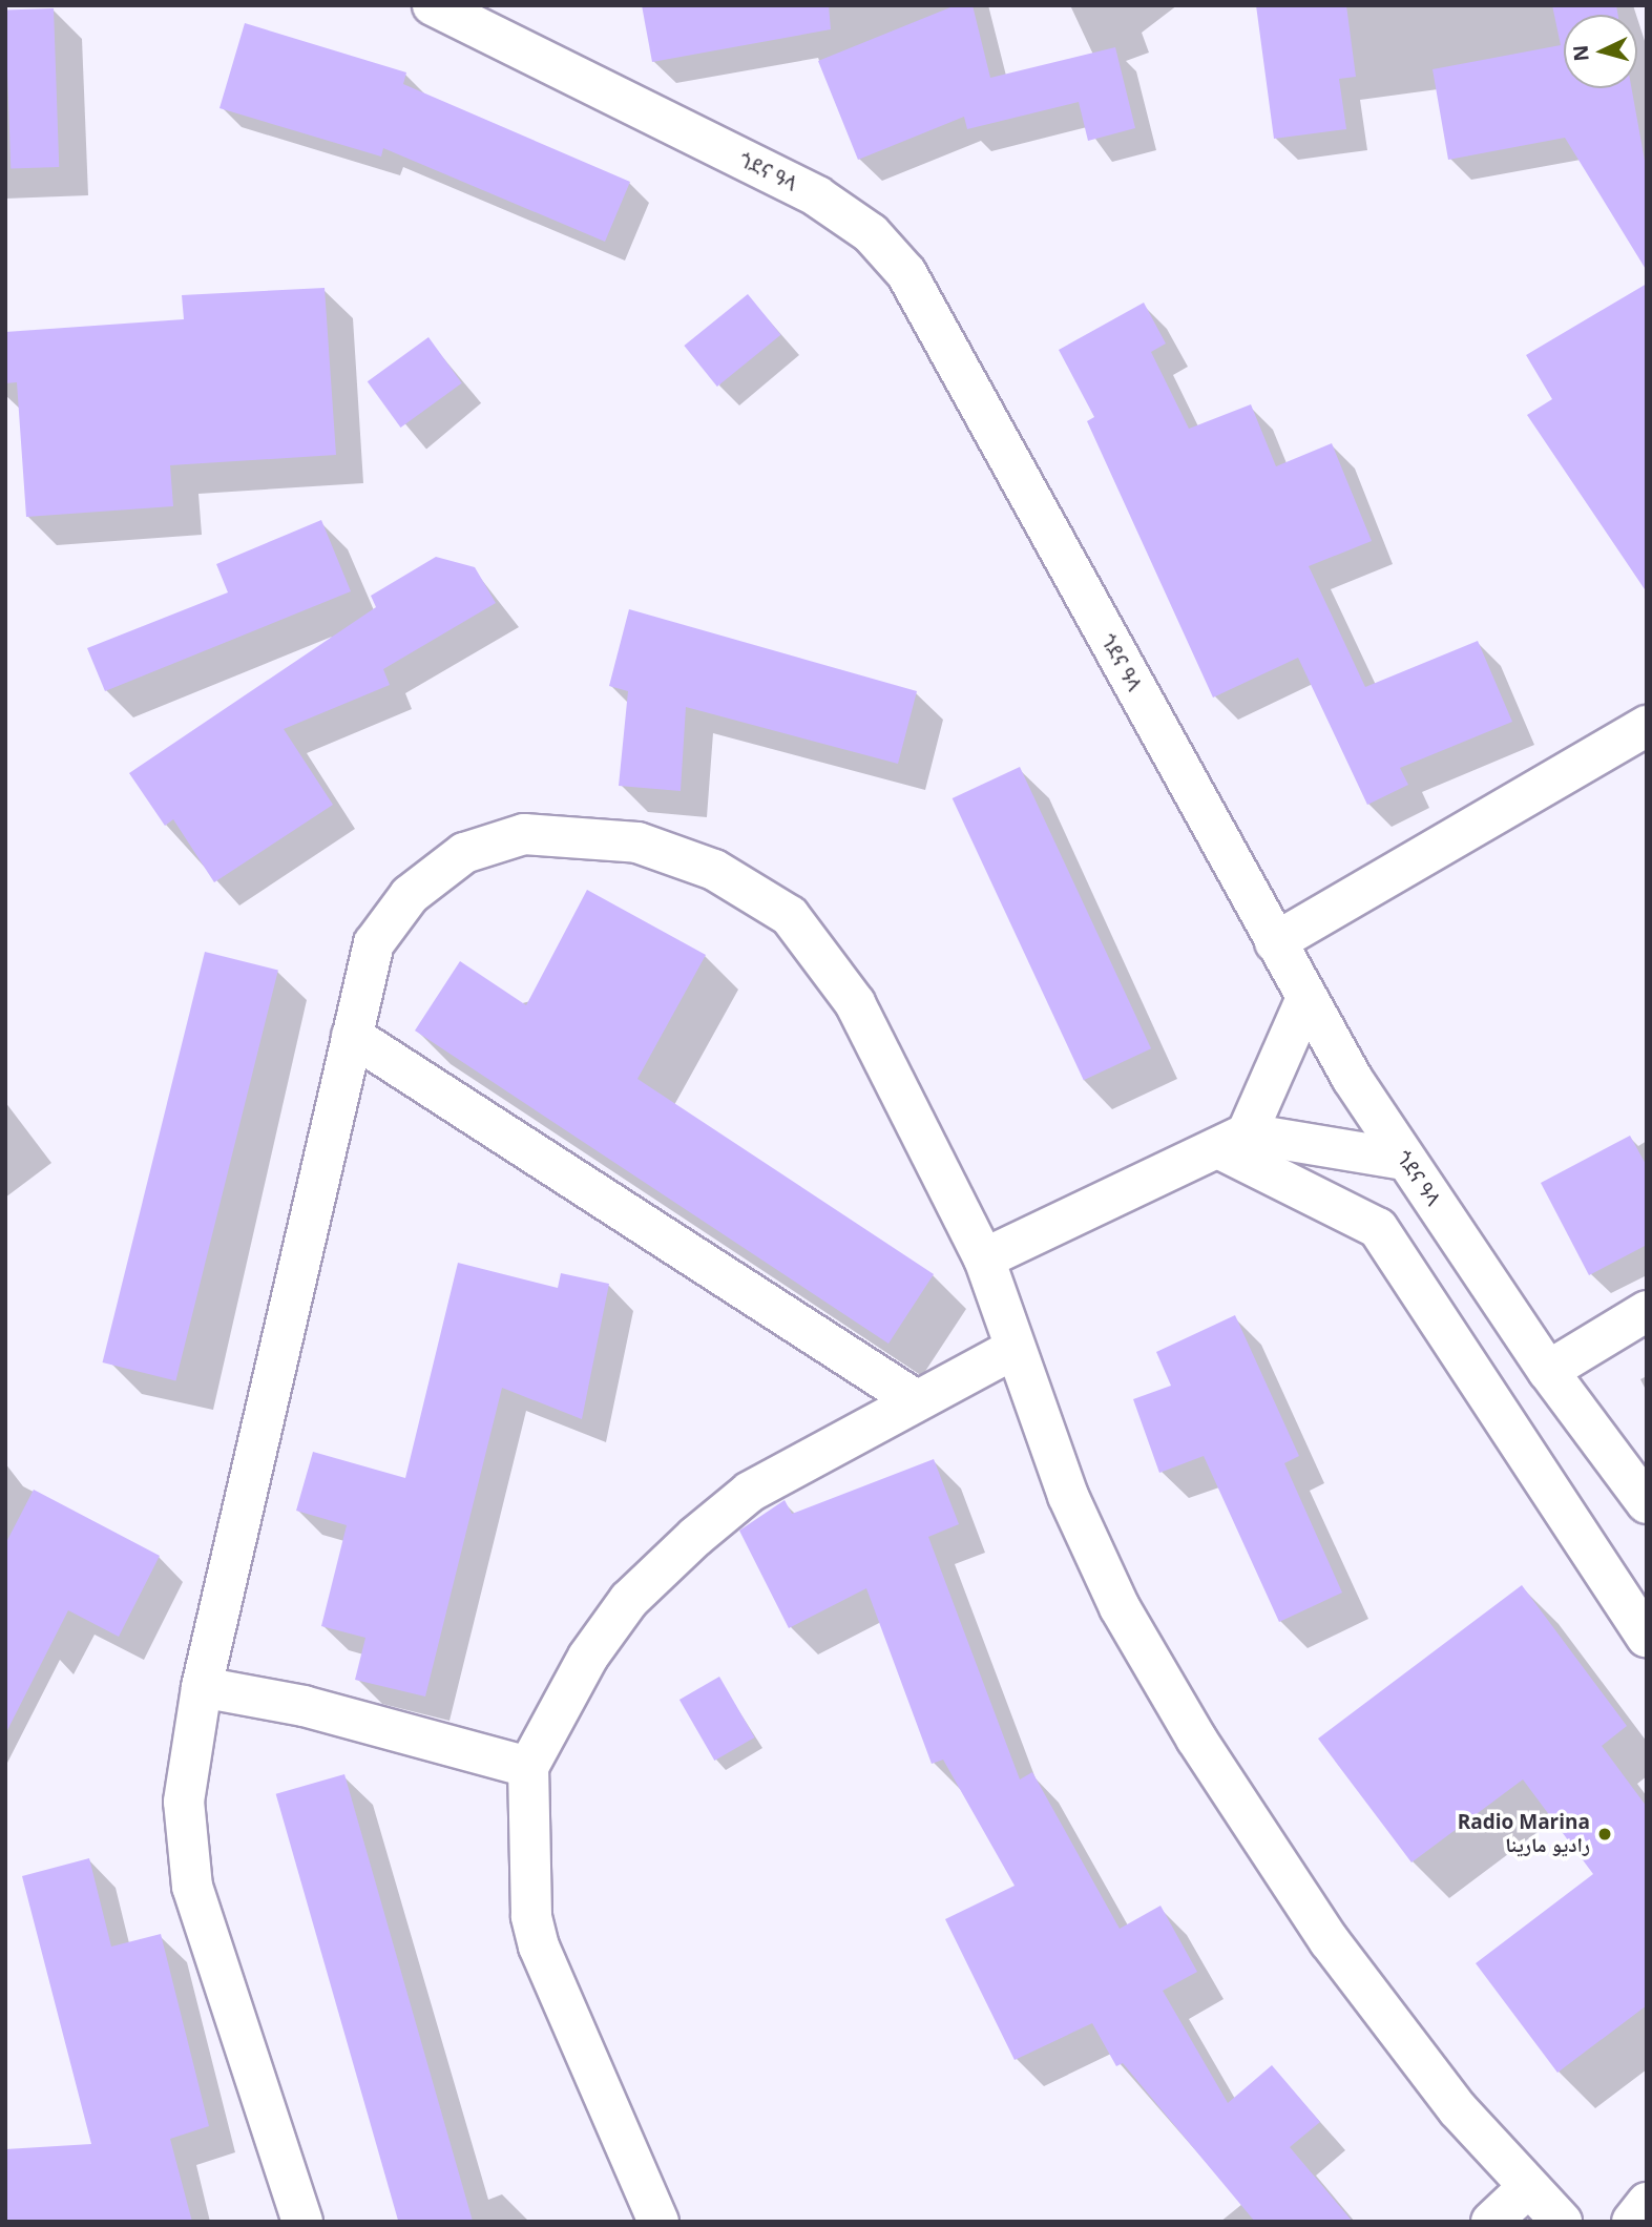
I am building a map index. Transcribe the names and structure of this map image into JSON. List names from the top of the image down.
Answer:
{
  "streets": {
    "street": ["ጎደና ዓላ"]
  },
  "places": ["Radio Marina راديو مارينا"],
  "north": "left"
}
